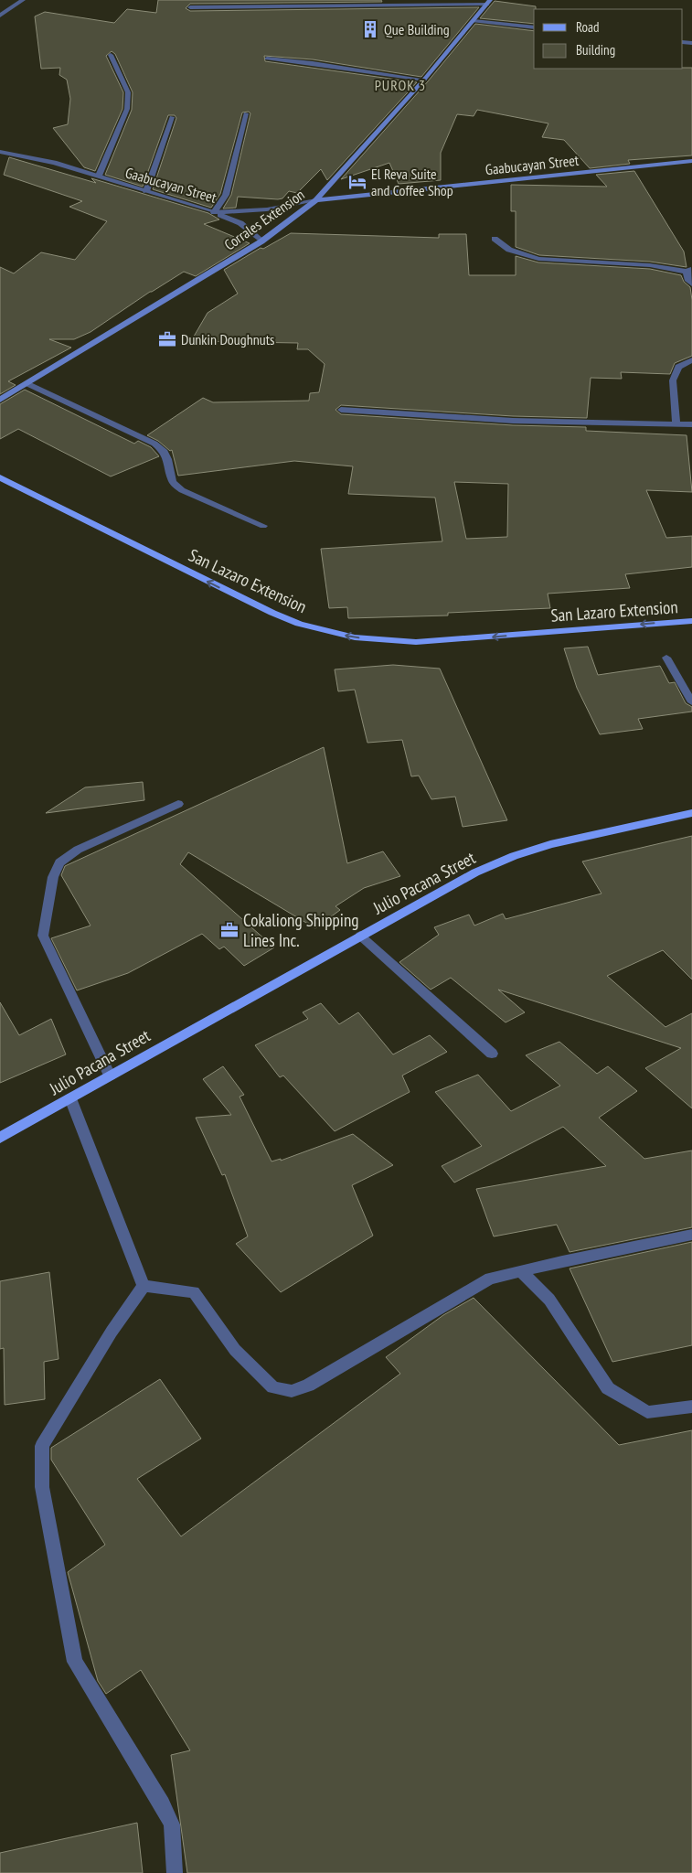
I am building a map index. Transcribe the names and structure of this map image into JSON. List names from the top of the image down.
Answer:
{
  "streets": {
    "main road": [
      "Gaabucayan Street",
      "Corrales Extension",
      "San Lazaro Extension",
      "Julio Pacana Street"
    ]
  },
  "crossings": [
    ["Gaabucayan Street", "Corrales Extension"]
  ],
  "one_way": ["San Lazaro Extension"],
  "districts": ["PUROK 3"],
  "places": {
    "building": ["Que Building"],
    "hotel": ["El Reva Suite and Coffee Shop"],
    "office": ["Dunkin Doughnuts", "Cokaliong Shipping Lines Inc."]
  },
  "legend": ["Road", "Building"]
}
